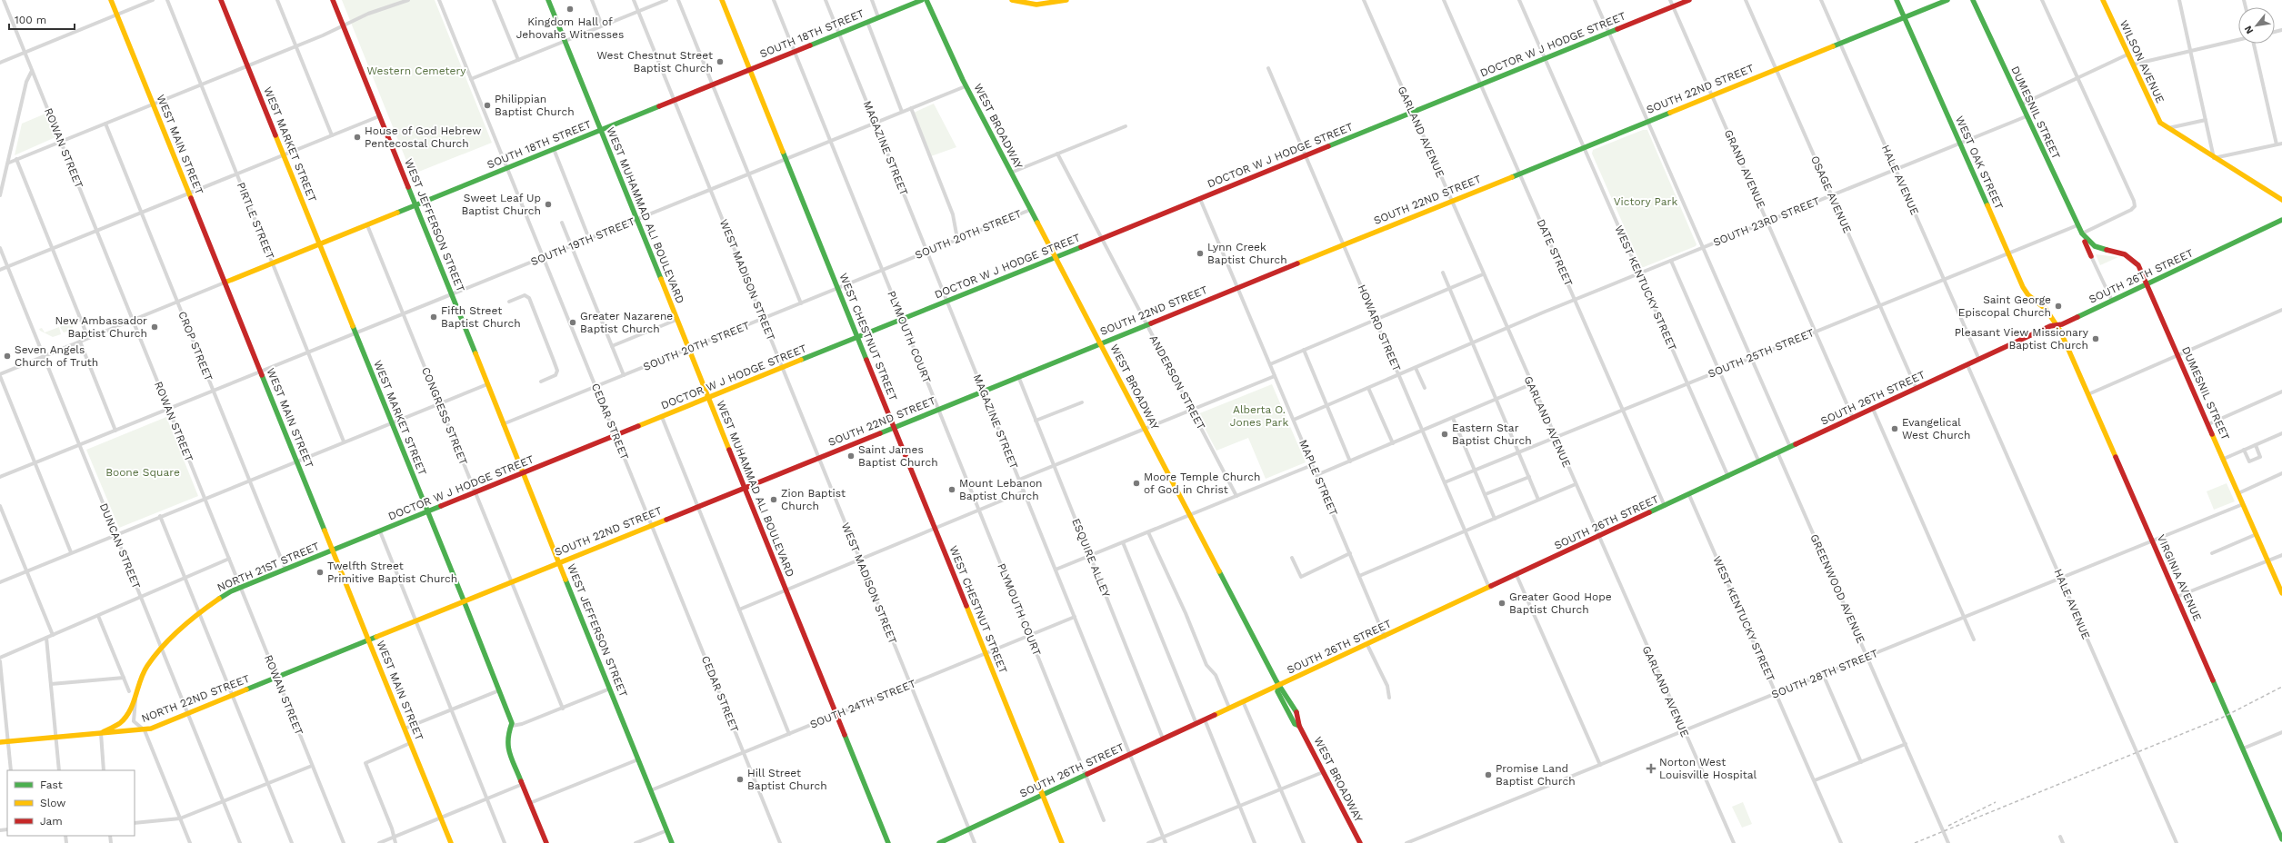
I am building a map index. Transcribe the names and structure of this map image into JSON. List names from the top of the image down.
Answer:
{
  "streets": {
    "main road": [
      "SOUTH 18TH STREET",
      "DOCTOR W J HODGE STREET",
      "WILSON AVENUE",
      "SOUTH 22ND STREET",
      "DUMESNIL STREET",
      "WEST BROADWAY",
      "WEST MAIN STREET",
      "WEST MARKET STREET",
      "WEST OAK STREET",
      "WEST MUHAMMAD ALI BOULEVARD",
      "WEST JEFFERSON STREET",
      "SOUTH 26TH STREET",
      "WEST CHESTNUT STREET",
      "NORTH 21ST STREET",
      "VIRGINIA AVENUE",
      "NORTH 22ND STREET"
    ],
    "street": [
      "GARLAND AVENUE",
      "ROWAN STREET",
      "MAGAZINE STREET",
      "GRAND AVENUE",
      "HALE AVENUE",
      "OSAGE AVENUE",
      "PIRTLE STREET",
      "SOUTH 23RD STREET",
      "SOUTH 20TH STREET",
      "SOUTH 19TH STREET",
      "DATE STREET",
      "WEST MADISON STREET",
      "WEST KENTUCKY STREET",
      "HOWARD STREET",
      "PLYMOUTH COURT",
      "CROP STREET",
      "SOUTH 25TH STREET",
      "ANDERSON STREET",
      "CONGRESS STREET",
      "CEDAR STREET",
      "MAPLE STREET",
      "DUNCAN STREET",
      "ESQUIRE ALLEY",
      "GREENWOOD AVENUE",
      "SOUTH 28TH STREET",
      "SOUTH 24TH STREET"
    ]
  },
  "crossings": [
    ["SOUTH 18TH STREET", "WEST MAIN STREET"],
    ["SOUTH 18TH STREET", "WEST MARKET STREET"],
    ["SOUTH 18TH STREET", "MAGAZINE STREET"],
    ["SOUTH 18TH STREET", "WEST MUHAMMAD ALI BOULEVARD"],
    ["SOUTH 18TH STREET", "PIRTLE STREET"],
    ["SOUTH 18TH STREET", "WEST JEFFERSON STREET"],
    ["SOUTH 18TH STREET", "WEST MADISON STREET"],
    ["SOUTH 18TH STREET", "WEST CHESTNUT STREET"],
    ["SOUTH 18TH STREET", "PLYMOUTH COURT"],
    ["SOUTH 18TH STREET", "CONGRESS STREET"],
    ["SOUTH 18TH STREET", "CEDAR STREET"],
    ["DOCTOR W J HODGE STREET", "WEST BROADWAY"],
    ["DOCTOR W J HODGE STREET", "GARLAND AVENUE"],
    ["DOCTOR W J HODGE STREET", "WEST MAIN STREET"],
    ["DOCTOR W J HODGE STREET", "WEST MARKET STREET"],
    ["DOCTOR W J HODGE STREET", "MAGAZINE STREET"],
    ["DOCTOR W J HODGE STREET", "GRAND AVENUE"],
    ["DOCTOR W J HODGE STREET", "WEST MUHAMMAD ALI BOULEVARD"],
    ["DOCTOR W J HODGE STREET", "WEST JEFFERSON STREET"],
    ["DOCTOR W J HODGE STREET", "DATE STREET"],
    ["DOCTOR W J HODGE STREET", "WEST MADISON STREET"],
    ["DOCTOR W J HODGE STREET", "WEST KENTUCKY STREET"],
    ["DOCTOR W J HODGE STREET", "HOWARD STREET"],
    ["DOCTOR W J HODGE STREET", "WEST CHESTNUT STREET"],
    ["DOCTOR W J HODGE STREET", "PLYMOUTH COURT"],
    ["DOCTOR W J HODGE STREET", "ANDERSON STREET"],
    ["DOCTOR W J HODGE STREET", "CONGRESS STREET"],
    ["DOCTOR W J HODGE STREET", "CEDAR STREET"],
    ["DOCTOR W J HODGE STREET", "MAPLE STREET"],
    ["DOCTOR W J HODGE STREET", "NORTH 21ST STREET"],
    ["SOUTH 22ND STREET", "WEST BROADWAY"],
    ["SOUTH 22ND STREET", "GARLAND AVENUE"],
    ["SOUTH 22ND STREET", "WEST MAIN STREET"],
    ["SOUTH 22ND STREET", "WEST MARKET STREET"],
    ["SOUTH 22ND STREET", "MAGAZINE STREET"],
    ["SOUTH 22ND STREET", "WEST OAK STREET"],
    ["SOUTH 22ND STREET", "GRAND AVENUE"],
    ["SOUTH 22ND STREET", "HALE AVENUE"],
    ["SOUTH 22ND STREET", "OSAGE AVENUE"],
    ["SOUTH 22ND STREET", "WEST MUHAMMAD ALI BOULEVARD"],
    ["SOUTH 22ND STREET", "WEST JEFFERSON STREET"],
    ["SOUTH 22ND STREET", "DATE STREET"],
    ["SOUTH 22ND STREET", "WEST MADISON STREET"],
    ["SOUTH 22ND STREET", "WEST KENTUCKY STREET"],
    ["SOUTH 22ND STREET", "HOWARD STREET"],
    ["SOUTH 22ND STREET", "WEST CHESTNUT STREET"],
    ["SOUTH 22ND STREET", "PLYMOUTH COURT"],
    ["SOUTH 22ND STREET", "ANDERSON STREET"],
    ["SOUTH 22ND STREET", "CONGRESS STREET"],
    ["SOUTH 22ND STREET", "CEDAR STREET"],
    ["SOUTH 22ND STREET", "MAPLE STREET"],
    ["SOUTH 22ND STREET", "ESQUIRE ALLEY"],
    ["SOUTH 22ND STREET", "NORTH 22ND STREET"],
    ["DUMESNIL STREET", "SOUTH 23RD STREET"],
    ["DUMESNIL STREET", "SOUTH 26TH STREET"],
    ["DUMESNIL STREET", "SOUTH 25TH STREET"],
    ["DUMESNIL STREET", "SOUTH 28TH STREET"],
    ["WEST BROADWAY", "SOUTH 20TH STREET"],
    ["WEST BROADWAY", "SOUTH 19TH STREET"],
    ["WEST BROADWAY", "SOUTH 26TH STREET"],
    ["GARLAND AVENUE", "SOUTH 23RD STREET"],
    ["GARLAND AVENUE", "SOUTH 26TH STREET"],
    ["GARLAND AVENUE", "SOUTH 25TH STREET"],
    ["GARLAND AVENUE", "SOUTH 28TH STREET"],
    ["WEST MAIN STREET", "SOUTH 19TH STREET"],
    ["WEST MAIN STREET", "NORTH 21ST STREET"],
    ["WEST MAIN STREET", "NORTH 22ND STREET"],
    ["WEST MARKET STREET", "SOUTH 19TH STREET"],
    ["ROWAN STREET", "SOUTH 19TH STREET"],
    ["ROWAN STREET", "NORTH 21ST STREET"],
    ["ROWAN STREET", "NORTH 22ND STREET"],
    ["MAGAZINE STREET", "SOUTH 20TH STREET"],
    ["MAGAZINE STREET", "SOUTH 19TH STREET"],
    ["MAGAZINE STREET", "SOUTH 26TH STREET"],
    ["MAGAZINE STREET", "SOUTH 24TH STREET"],
    ["WEST OAK STREET", "SOUTH 23RD STREET"],
    ["WEST OAK STREET", "SOUTH 26TH STREET"],
    ["WEST OAK STREET", "SOUTH 25TH STREET"],
    ["WEST OAK STREET", "VIRGINIA AVENUE"],
    ["GRAND AVENUE", "SOUTH 23RD STREET"],
    ["GRAND AVENUE", "SOUTH 26TH STREET"],
    ["GRAND AVENUE", "SOUTH 25TH STREET"],
    ["HALE AVENUE", "SOUTH 23RD STREET"],
    ["HALE AVENUE", "SOUTH 26TH STREET"],
    ["HALE AVENUE", "SOUTH 25TH STREET"],
    ["HALE AVENUE", "SOUTH 28TH STREET"],
    ["OSAGE AVENUE", "SOUTH 23RD STREET"],
    ["OSAGE AVENUE", "SOUTH 26TH STREET"],
    ["OSAGE AVENUE", "SOUTH 25TH STREET"],
    ["WEST MUHAMMAD ALI BOULEVARD", "SOUTH 20TH STREET"],
    ["WEST MUHAMMAD ALI BOULEVARD", "SOUTH 19TH STREET"],
    ["WEST MUHAMMAD ALI BOULEVARD", "SOUTH 24TH STREET"],
    ["PIRTLE STREET", "SOUTH 19TH STREET"],
    ["SOUTH 23RD STREET", "DATE STREET"],
    ["SOUTH 23RD STREET", "WEST KENTUCKY STREET"],
    ["SOUTH 23RD STREET", "HOWARD STREET"],
    ["SOUTH 23RD STREET", "MAPLE STREET"],
    ["WEST JEFFERSON STREET", "SOUTH 20TH STREET"],
    ["WEST JEFFERSON STREET", "SOUTH 19TH STREET"],
    ["WEST JEFFERSON STREET", "SOUTH 24TH STREET"],
    ["SOUTH 20TH STREET", "WEST MADISON STREET"],
    ["SOUTH 20TH STREET", "WEST CHESTNUT STREET"],
    ["SOUTH 20TH STREET", "PLYMOUTH COURT"],
    ["SOUTH 20TH STREET", "CEDAR STREET"],
    ["SOUTH 19TH STREET", "WEST MADISON STREET"],
    ["SOUTH 19TH STREET", "WEST CHESTNUT STREET"],
    ["SOUTH 19TH STREET", "PLYMOUTH COURT"],
    ["SOUTH 19TH STREET", "CROP STREET"],
    ["SOUTH 19TH STREET", "CONGRESS STREET"],
    ["SOUTH 19TH STREET", "CEDAR STREET"],
    ["SOUTH 19TH STREET", "DUNCAN STREET"],
    ["DATE STREET", "SOUTH 26TH STREET"],
    ["DATE STREET", "SOUTH 25TH STREET"],
    ["SOUTH 26TH STREET", "WEST MADISON STREET"],
    ["SOUTH 26TH STREET", "WEST KENTUCKY STREET"],
    ["SOUTH 26TH STREET", "HOWARD STREET"],
    ["SOUTH 26TH STREET", "WEST CHESTNUT STREET"],
    ["SOUTH 26TH STREET", "PLYMOUTH COURT"],
    ["SOUTH 26TH STREET", "MAPLE STREET"],
    ["SOUTH 26TH STREET", "ESQUIRE ALLEY"],
    ["SOUTH 26TH STREET", "VIRGINIA AVENUE"],
    ["SOUTH 26TH STREET", "GREENWOOD AVENUE"],
    ["WEST MADISON STREET", "SOUTH 24TH STREET"],
    ["WEST KENTUCKY STREET", "SOUTH 25TH STREET"],
    ["WEST KENTUCKY STREET", "SOUTH 28TH STREET"],
    ["HOWARD STREET", "SOUTH 25TH STREET"],
    ["WEST CHESTNUT STREET", "SOUTH 24TH STREET"],
    ["PLYMOUTH COURT", "SOUTH 24TH STREET"],
    ["CROP STREET", "NORTH 21ST STREET"],
    ["CEDAR STREET", "SOUTH 24TH STREET"],
    ["DUNCAN STREET", "NORTH 21ST STREET"],
    ["DUNCAN STREET", "NORTH 22ND STREET"],
    ["NORTH 21ST STREET", "NORTH 22ND STREET"],
    ["VIRGINIA AVENUE", "SOUTH 28TH STREET"],
    ["GREENWOOD AVENUE", "SOUTH 28TH STREET"]
  ],
  "parks": [
    "Western Cemetery",
    "Victory Park",
    "Alberta O. Jones Park",
    "Boone Square"
  ],
  "places": {
    "other": [
      "Kingdom Hall of Jehovahs Witnesses",
      "West Chestnut Street Baptist Church",
      "Philippian Baptist Church",
      "House of God Hebrew Pentecostal Church",
      "Sweet Leaf Up Baptist Church",
      "Lynn Creek Baptist Church",
      "Saint George Episcopal Church",
      "Fifth Street Baptist Church",
      "Greater Nazarene Baptist Church",
      "New Ambassador Baptist Church",
      "Pleasant View Missionary Baptist Church",
      "Seven Angels Church of Truth",
      "Evangelical West Church",
      "Eastern Star Baptist Church",
      "Saint James Baptist Church",
      "Moore Temple Church of God in Christ",
      "Mount Lebanon Baptist Church",
      "Zion Baptist Church",
      "Twelfth Street Primitive Baptist Church",
      "Greater Good Hope Baptist Church",
      "Promise Land Baptist Church",
      "Hill Street Baptist Church"
    ],
    "health": ["Norton West Louisville Hospital"]
  },
  "legend": ["Fast", "Slow", "Jam"],
  "scale_bar": "100 m",
  "north": "bottom left"
}
